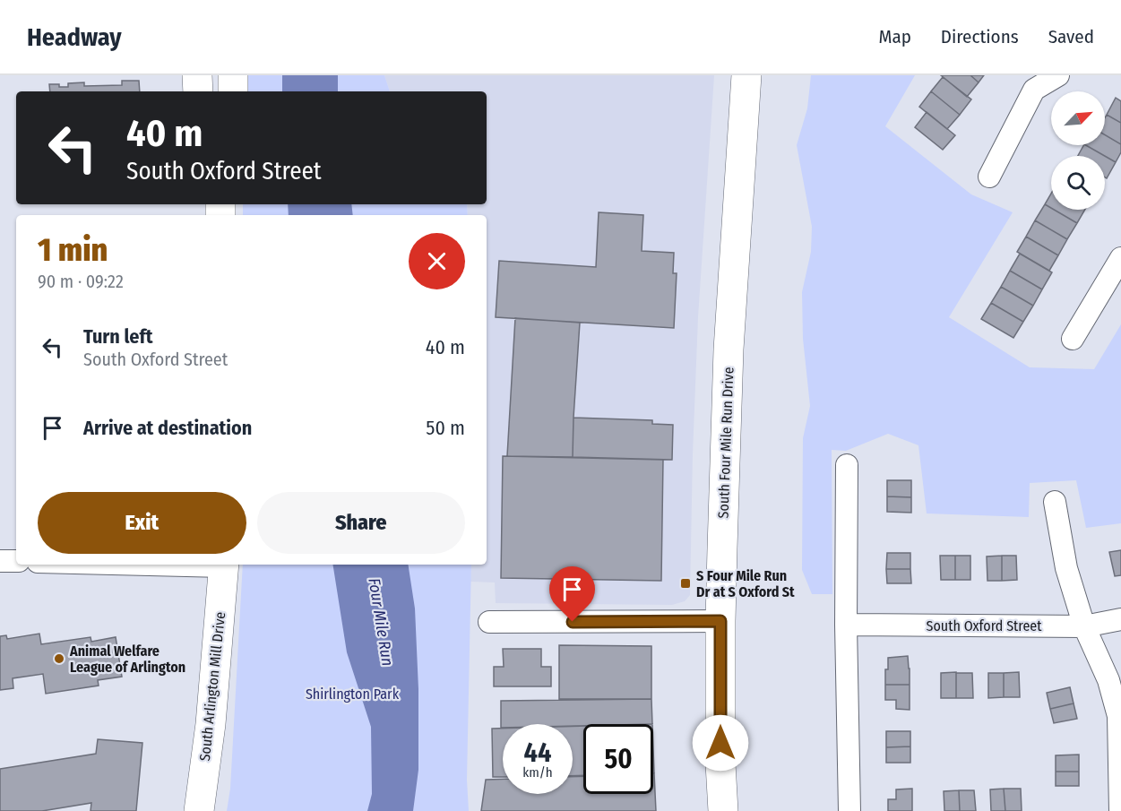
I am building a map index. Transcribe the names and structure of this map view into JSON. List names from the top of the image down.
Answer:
{
  "streets": {
    "main road": ["South Four Mile Run Drive", "South Arlington Mill Drive"],
    "street": ["South Oxford Street"]
  },
  "water": ["Four Mile Run"],
  "parks": ["Shirlington Park"],
  "places": {
    "transit": ["S Four Mile Run Dr at S Oxford St"],
    "other": ["Animal Welfare League of Arlington"]
  },
  "north": "top right",
  "page": {
    "header": "Headway",
    "nav": ["Map", "Directions", "Saved"],
    "turn": ["40 m", "South Oxford Street"],
    "heading": ["1 min", "90 m · 09:22"],
    "list": [
      {
        "name": "Turn left",
        "note": "South Oxford Street",
        "value": "40 m"
      },
      {
        "name": "Arrive at destination",
        "value": "50 m"
      }
    ],
    "buttons": ["Exit", "Share"],
    "speed": "44 km/h",
    "limit": "50"
  }
}
